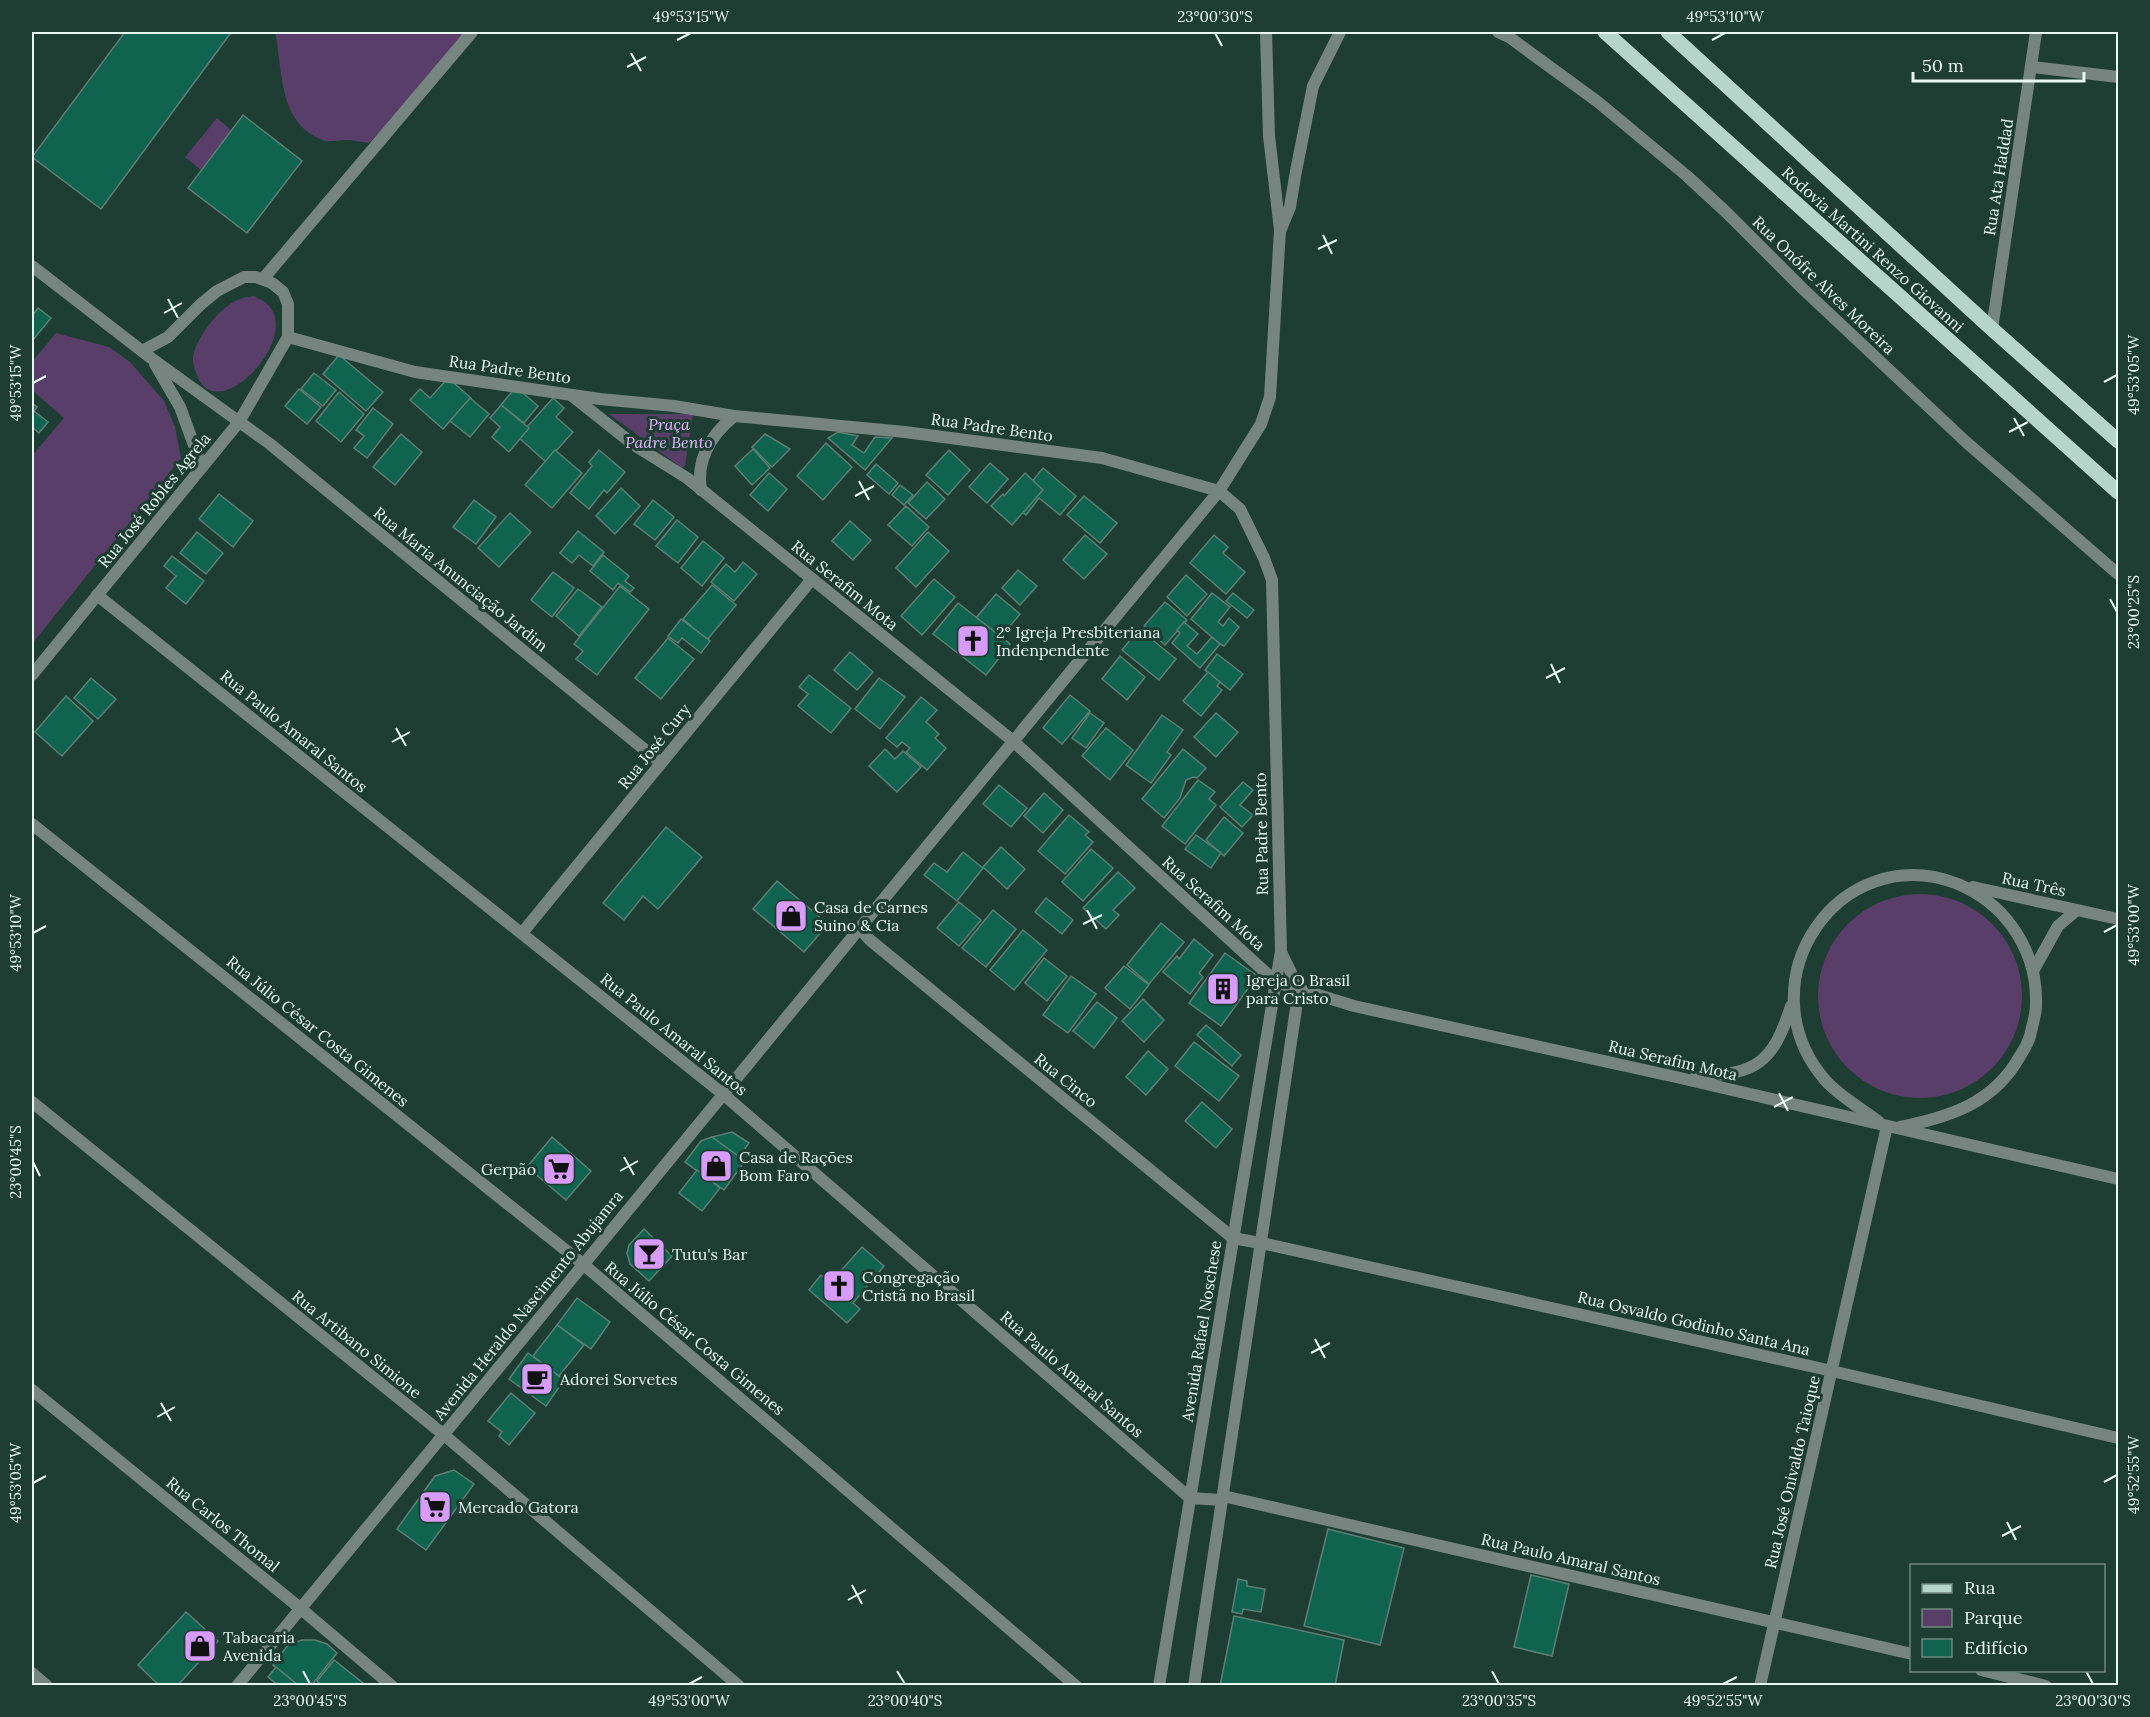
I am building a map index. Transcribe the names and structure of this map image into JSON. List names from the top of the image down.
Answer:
{
  "streets": {
    "main road": ["Rodovia Martini Renzo Giovanni"],
    "street": [
      "Rua Ata Haddad",
      "Rua Onófre Alves Moreira",
      "Rua Padre Bento",
      "Rua José Robles Agrela",
      "Rua Maria Anunciação Jardim",
      "Rua Serafim Mota",
      "Rua Paulo Amaral Santos",
      "Rua José Cury",
      "Rua Três",
      "Rua Júlio César Costa Gimenes",
      "Rua Cinco",
      "Avenida Heraldo Nascimento Abujamra",
      "Rua Osvaldo Godinho Santa Ana",
      "Avenida Rafael Noschese",
      "Rua Artibano Simione",
      "Rua José Onivaldo Taioque",
      "Rua Carlos Thomal"
    ]
  },
  "crossings": [
    ["Rua Ata Haddad", "Rodovia Martini Renzo Giovanni"],
    ["Rua Padre Bento", "Rua José Robles Agrela"],
    ["Rua Padre Bento", "Rua Serafim Mota"],
    ["Rua Padre Bento", "Avenida Heraldo Nascimento Abujamra"],
    ["Rua Padre Bento", "Avenida Rafael Noschese"],
    ["Rua José Robles Agrela", "Rua Maria Anunciação Jardim"],
    ["Rua José Robles Agrela", "Rua Paulo Amaral Santos"],
    ["Rua Maria Anunciação Jardim", "Rua José Cury"],
    ["Rua Serafim Mota", "Rua José Cury"],
    ["Rua Serafim Mota", "Avenida Heraldo Nascimento Abujamra"],
    ["Rua Serafim Mota", "Avenida Rafael Noschese"],
    ["Rua Serafim Mota", "Rua José Onivaldo Taioque"],
    ["Rua Paulo Amaral Santos", "Rua José Cury"],
    ["Rua Paulo Amaral Santos", "Avenida Heraldo Nascimento Abujamra"],
    ["Rua Paulo Amaral Santos", "Avenida Rafael Noschese"],
    ["Rua Paulo Amaral Santos", "Rua José Onivaldo Taioque"],
    ["Rua Júlio César Costa Gimenes", "Avenida Heraldo Nascimento Abujamra"],
    ["Rua Cinco", "Avenida Heraldo Nascimento Abujamra"],
    ["Rua Cinco", "Rua Osvaldo Godinho Santa Ana"],
    ["Rua Cinco", "Avenida Rafael Noschese"],
    ["Avenida Heraldo Nascimento Abujamra", "Rua Artibano Simione"],
    ["Avenida Heraldo Nascimento Abujamra", "Rua Carlos Thomal"],
    ["Rua Osvaldo Godinho Santa Ana", "Rua José Onivaldo Taioque"]
  ],
  "parks": ["Praça Padre Bento"],
  "places": {
    "church": ["2° Igreja Presbiteriana Indenpendente", "Congregação Cristã no Brasil"],
    "shop": ["Casa de Carnes Suino & Cia", "Casa de Rações Bom Faro", "Tabacaria Avenida"],
    "building": ["Igreja O Brasil para Cristo"],
    "supermarket": ["Gerpão", "Mercado Gatora"],
    "bar": ["Tutu's Bar"],
    "cafe": ["Adorei Sorvetes"]
  },
  "legend": ["Rua", "Parque", "Edifício"],
  "scale_bar": "50 m",
  "coordinates": [
    "49°53'15\"W",
    "23°00'30\"S",
    "49°53'10\"W",
    "49°53'05\"W",
    "23°00'25\"S",
    "49°53'00\"W",
    "23°00'45\"S",
    "49°52'55\"W",
    "23°00'40\"S",
    "23°00'35\"S"
  ]
}
